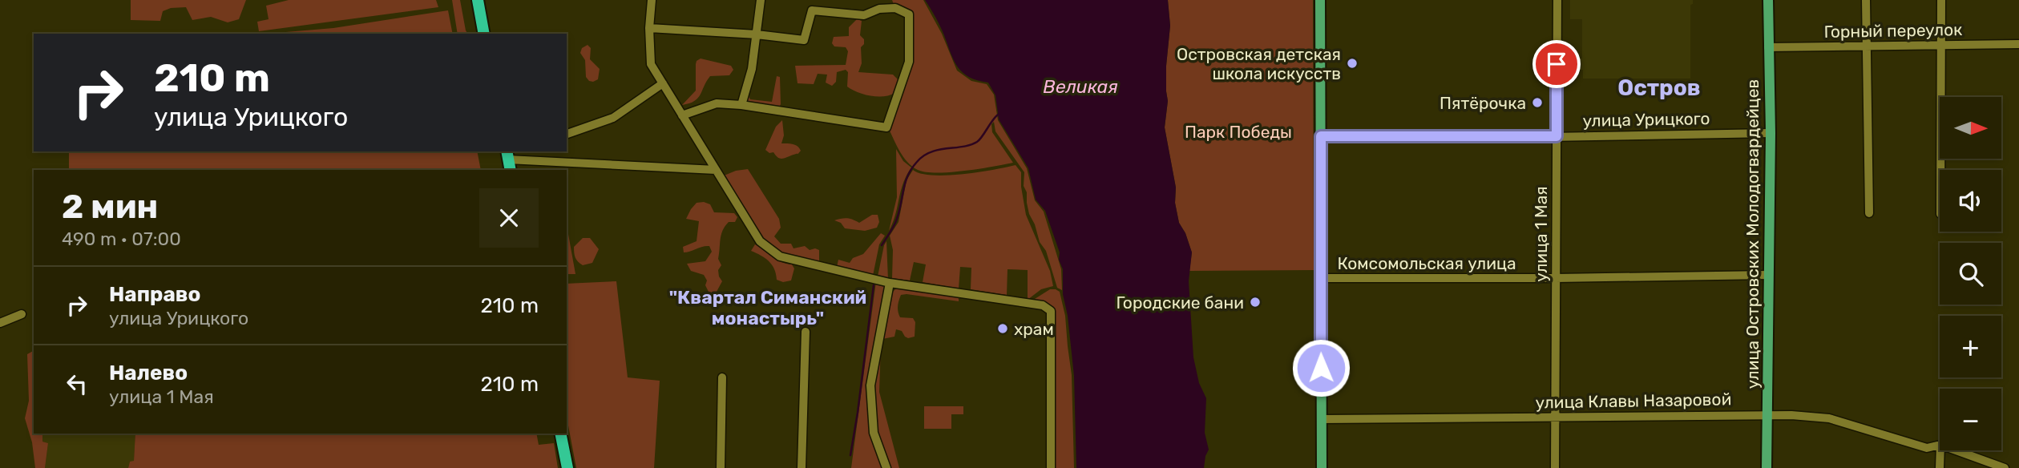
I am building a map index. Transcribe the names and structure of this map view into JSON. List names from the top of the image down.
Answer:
{
  "streets": {
    "main road": ["улица Островских Молодогвардейцев"],
    "street": [
      "Горный переулок",
      "улица Урицкого",
      "улица 1 Мая",
      "Комсомольская улица",
      "улица Клавы Назаровой"
    ]
  },
  "crossings": [
    ["Горный переулок", "улица Островских Молодогвардейцев"],
    ["улица Урицкого", "улица 1 Мая"],
    ["улица Урицкого", "улица Островских Молодогвардейцев"],
    ["улица 1 Мая", "Комсомольская улица"],
    ["улица 1 Мая", "улица Клавы Назаровой"],
    ["улица Островских Молодогвардейцев", "Комсомольская улица"],
    ["улица Островских Молодогвардейцев", "улица Клавы Назаровой"]
  ],
  "districts": ["Остров", "\"Квартал Симанский монастырь\""],
  "water": ["Великая"],
  "parks": ["Парк Победы"],
  "places": [
    "Островская детская школа искусств",
    "Пятёрочка",
    "Городские бани",
    "храм"
  ],
  "north": "right",
  "page": {
    "turn": ["210 m", "улица Урицкого"],
    "map_buttons": ["+", "−"],
    "heading": ["2 мин", "490 m · 07:00"],
    "list": [
      {
        "name": "Направо",
        "note": "улица Урицкого",
        "value": "210 m"
      },
      {
        "name": "Налево",
        "note": "улица 1 Мая",
        "value": "210 m"
      }
    ]
  }
}
